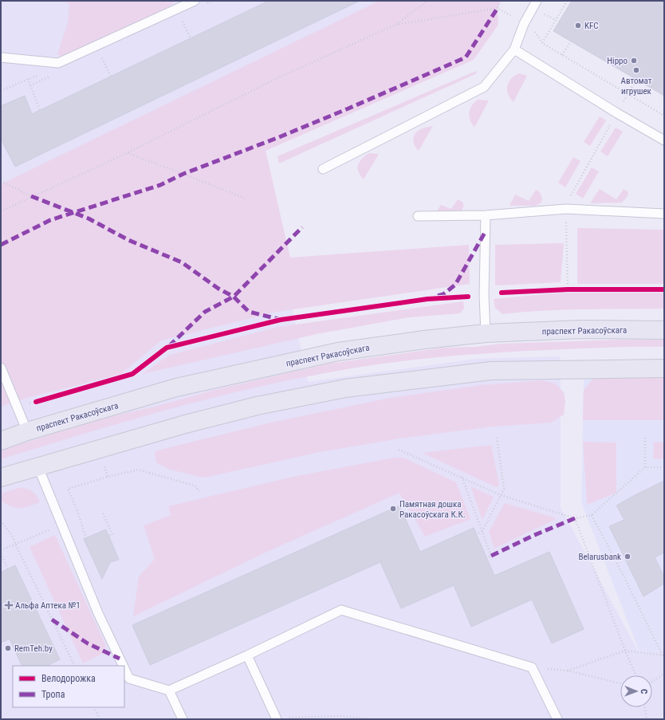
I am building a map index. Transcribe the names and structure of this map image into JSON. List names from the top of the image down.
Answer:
{
  "streets": {
    "main road": ["праспект Ракасоўскага"]
  },
  "places": {
    "other": [
      "KFC",
      "Hippo",
      "Автомат игрушек",
      "Памятная дошка Ракасоўскага К.К.",
      "Belarusbank",
      "RemTeh.by"
    ],
    "health": ["Альфа Аптека №1"]
  },
  "legend": ["Велодорожка", "Тропа"],
  "north": "right"
}
